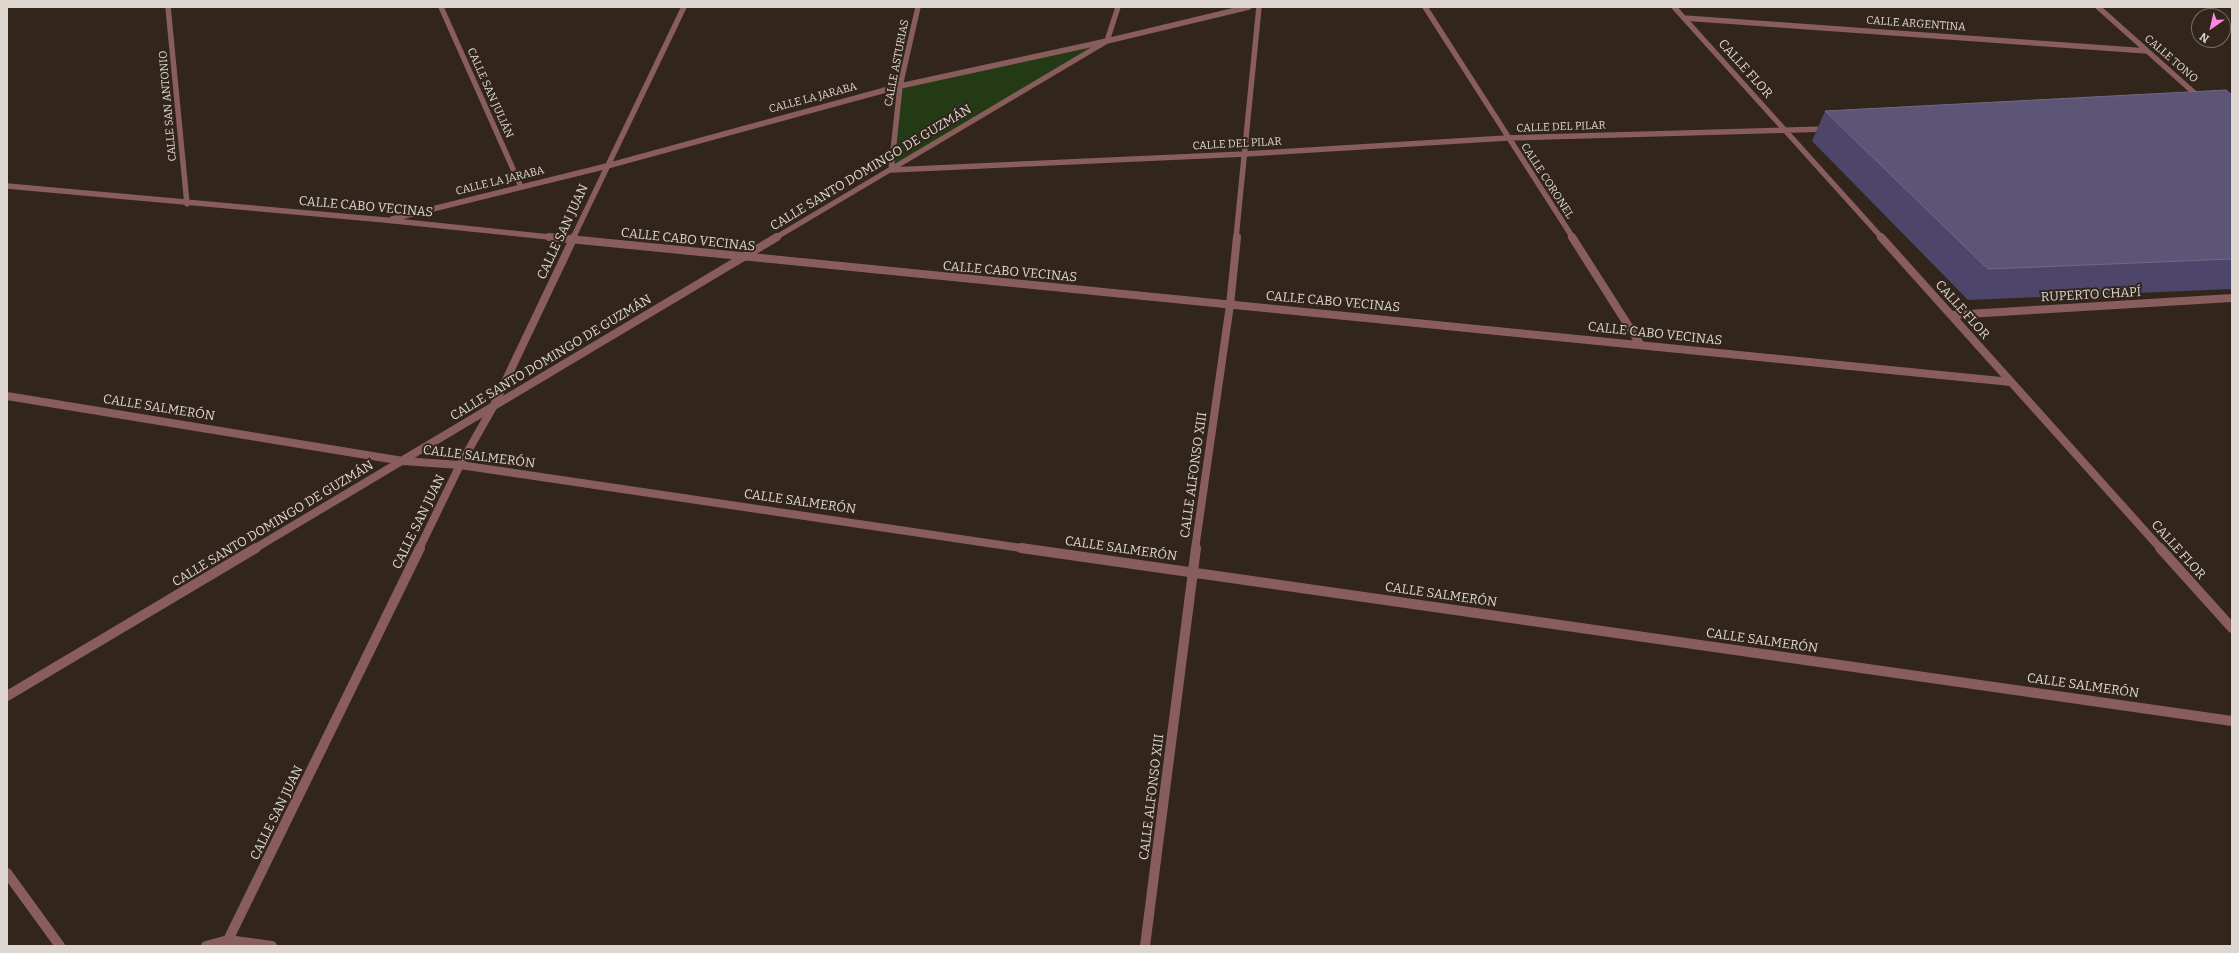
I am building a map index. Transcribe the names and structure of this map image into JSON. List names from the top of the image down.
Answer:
{
  "streets": {
    "street": [
      "CALLE ARGENTINA",
      "CALLE TONO",
      "CALLE ASTURIAS",
      "CALLE FLOR",
      "CALLE SAN JULIÁN",
      "CALLE LA JARABA",
      "CALLE SAN ANTONIO",
      "CALLE DEL PILAR",
      "CALLE SANTO DOMINGO DE GUZMÁN",
      "CALLE CORONEL",
      "CALLE CABO VECINAS",
      "CALLE SAN JUAN",
      "RUPERTO CHAPÍ",
      "CALLE SALMERÓN",
      "CALLE ALFONSO XIII"
    ]
  },
  "crossings": [
    ["CALLE ARGENTINA", "CALLE TONO"],
    ["CALLE ARGENTINA", "CALLE FLOR"],
    ["CALLE ASTURIAS", "CALLE LA JARABA"],
    ["CALLE ASTURIAS", "CALLE DEL PILAR"],
    ["CALLE ASTURIAS", "CALLE SANTO DOMINGO DE GUZMÁN"],
    ["CALLE FLOR", "CALLE DEL PILAR"],
    ["CALLE FLOR", "CALLE CABO VECINAS"],
    ["CALLE FLOR", "RUPERTO CHAPÍ"],
    ["CALLE SAN JULIÁN", "CALLE LA JARABA"],
    ["CALLE LA JARABA", "CALLE SANTO DOMINGO DE GUZMÁN"],
    ["CALLE LA JARABA", "CALLE CABO VECINAS"],
    ["CALLE LA JARABA", "CALLE SAN JUAN"],
    ["CALLE SAN ANTONIO", "CALLE CABO VECINAS"],
    ["CALLE DEL PILAR", "CALLE SANTO DOMINGO DE GUZMÁN"],
    ["CALLE DEL PILAR", "CALLE CORONEL"],
    ["CALLE DEL PILAR", "CALLE ALFONSO XIII"],
    ["CALLE SANTO DOMINGO DE GUZMÁN", "CALLE CABO VECINAS"],
    ["CALLE SANTO DOMINGO DE GUZMÁN", "CALLE SAN JUAN"],
    ["CALLE SANTO DOMINGO DE GUZMÁN", "CALLE SALMERÓN"],
    ["CALLE CORONEL", "CALLE CABO VECINAS"],
    ["CALLE CABO VECINAS", "CALLE SAN JUAN"],
    ["CALLE CABO VECINAS", "CALLE ALFONSO XIII"],
    ["CALLE SAN JUAN", "CALLE SALMERÓN"],
    ["CALLE SALMERÓN", "CALLE ALFONSO XIII"]
  ],
  "north": "bottom left"
}
